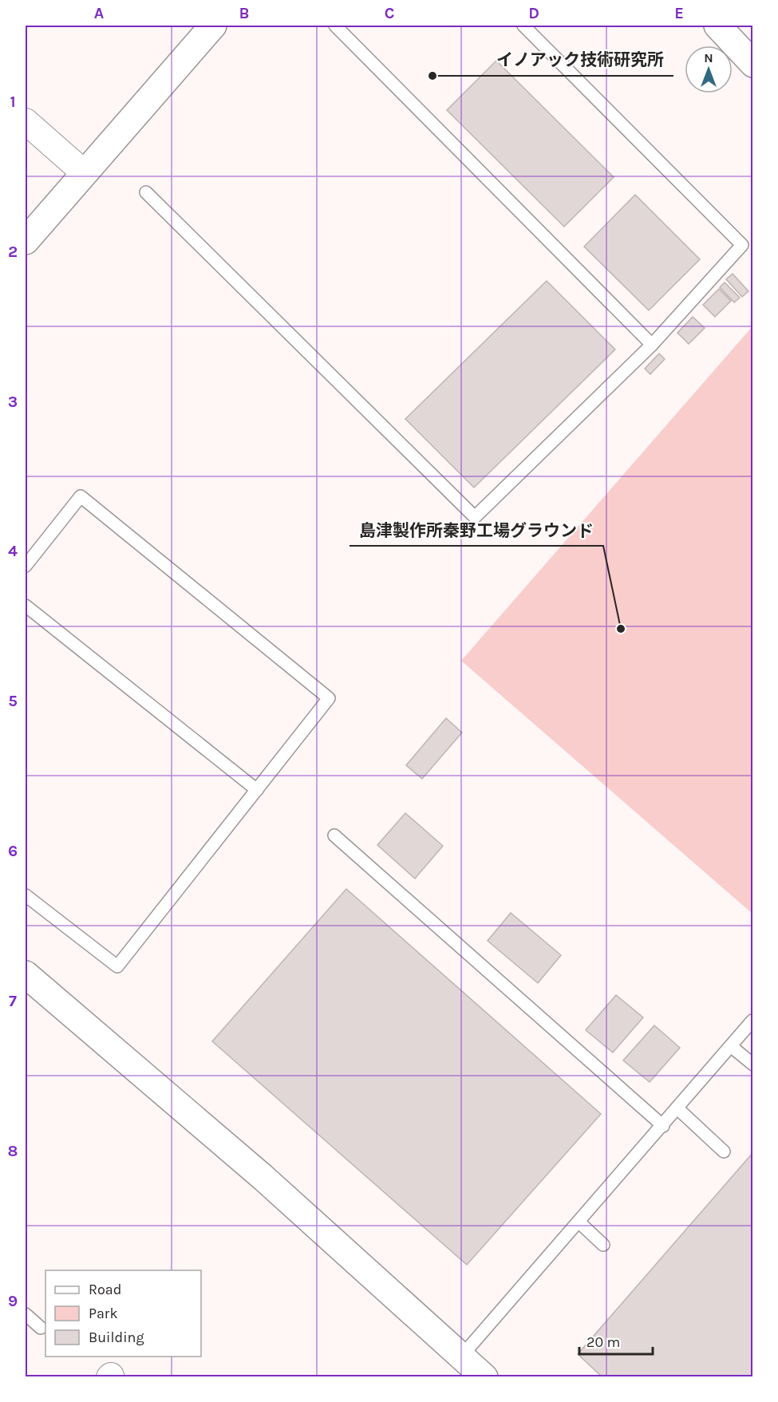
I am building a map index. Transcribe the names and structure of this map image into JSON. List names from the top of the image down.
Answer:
{
  "places": ["イノアック技術研究所", "島津製作所秦野工場グラウンド"],
  "legend": ["Road", "Park", "Building"],
  "scale_bar": "20 m",
  "north": "top",
  "grid": {
    "columns": [
      "A",
      "B",
      "C",
      "D",
      "E"
    ],
    "rows": [
      "1",
      "2",
      "3",
      "4",
      "5",
      "6",
      "7",
      "8",
      "9"
    ]
  }
}
